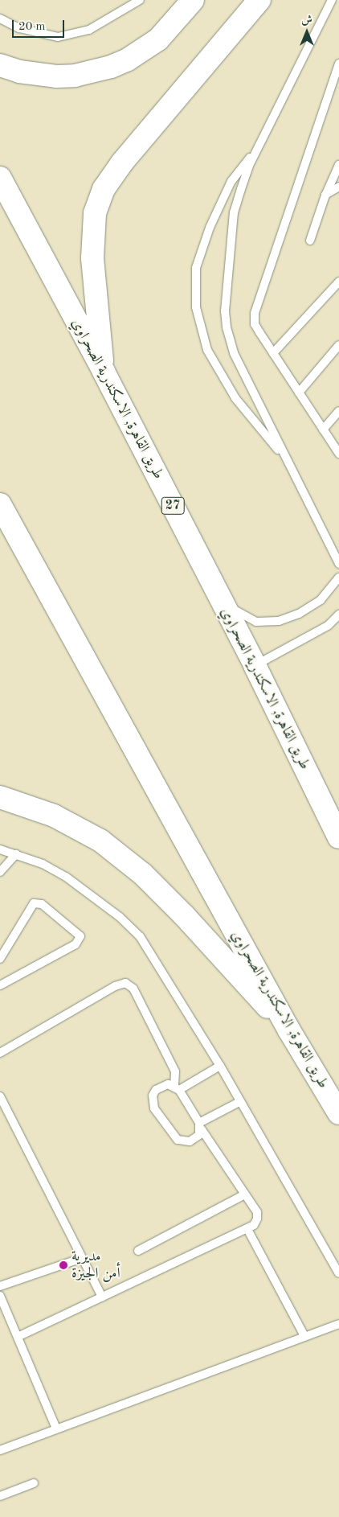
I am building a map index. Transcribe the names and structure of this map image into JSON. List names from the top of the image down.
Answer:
{
  "streets": {
    "highway": ["طريق القاهرة, الاسكندرية الصحراوي", "27"]
  },
  "places": ["مديرية أمن الجيزة"],
  "scale_bar": "20 m",
  "north": "top"
}
